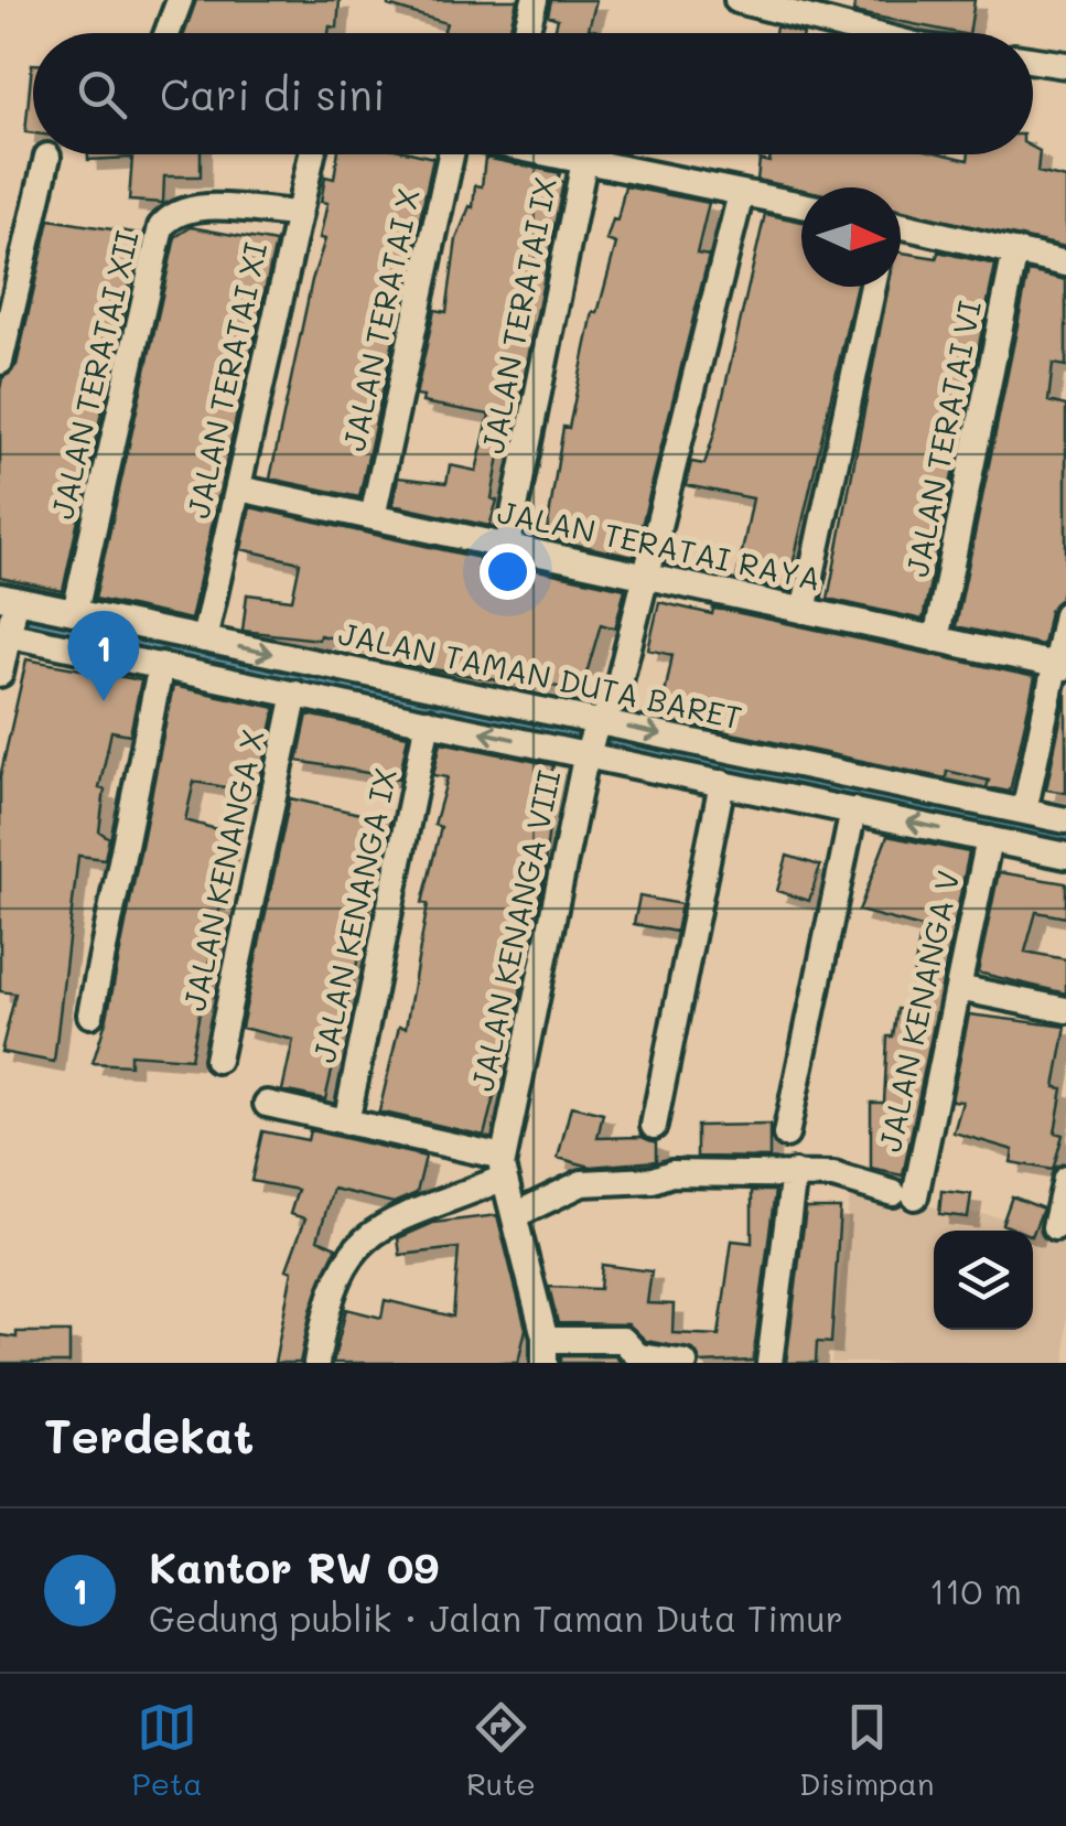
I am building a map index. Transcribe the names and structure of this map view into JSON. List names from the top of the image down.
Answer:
{
  "streets": {
    "street": [
      "JALAN TERATAI IX",
      "JALAN TERATAI X",
      "JALAN TERATAI XII",
      "JALAN TERATAI XI",
      "JALAN TERATAI VI",
      "JALAN TERATAI RAYA",
      "JALAN TAMAN DUTA BARET",
      "JALAN KENANGA X",
      "JALAN KENANGA IX",
      "JALAN KENANGA VIII",
      "JALAN KENANGA V"
    ]
  },
  "crossings": [
    ["JALAN TERATAI IX", "JALAN TERATAI RAYA"],
    ["JALAN TERATAI X", "JALAN TERATAI RAYA"],
    ["JALAN TERATAI XII", "JALAN TERATAI XI"],
    ["JALAN TERATAI XII", "JALAN TAMAN DUTA BARET"],
    ["JALAN TERATAI XI", "JALAN TERATAI RAYA"],
    ["JALAN TERATAI XI", "JALAN TAMAN DUTA BARET"],
    ["JALAN TERATAI VI", "JALAN TERATAI RAYA"],
    ["JALAN TERATAI RAYA", "JALAN KENANGA VIII"],
    ["JALAN TAMAN DUTA BARET", "JALAN KENANGA VIII"]
  ],
  "north": "right",
  "page": {
    "search": "Cari di sini",
    "pins": "1",
    "heading": "Terdekat",
    "list": [
      {
        "mark": "1",
        "name": "Kantor RW 09",
        "note": "Gedung publik · Jalan Taman Duta Timur",
        "value": "110 m"
      }
    ],
    "nav": ["Peta", "Rute", "Disimpan"]
  }
}
